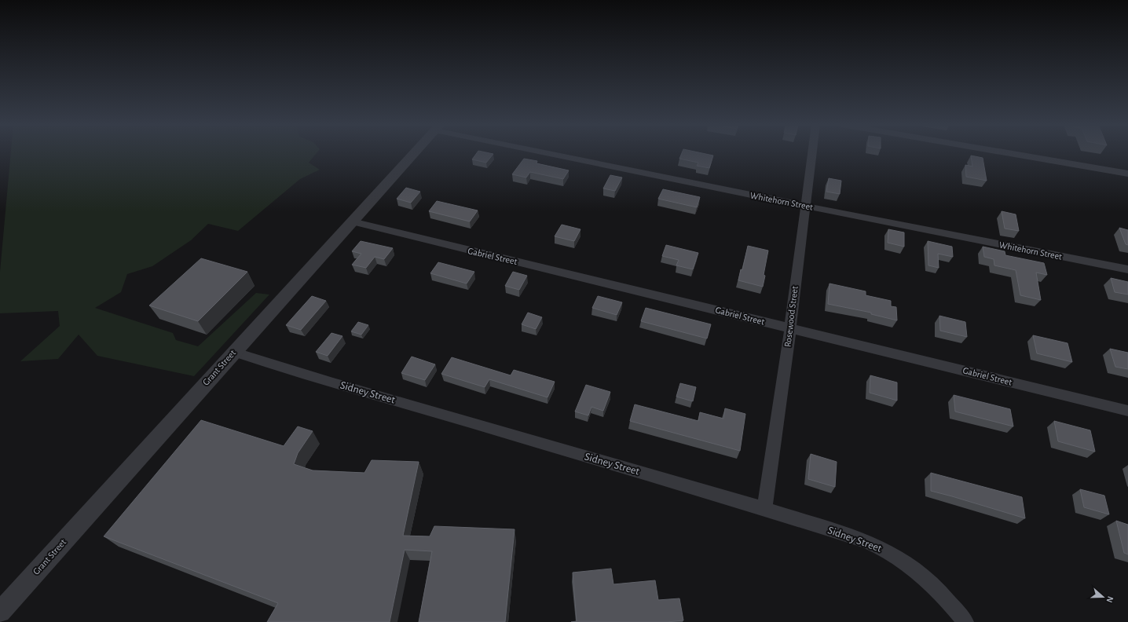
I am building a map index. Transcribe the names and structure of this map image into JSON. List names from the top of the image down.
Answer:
{
  "streets": {
    "street": [
      "Whitehorn Street",
      "Gabriel Street",
      "Rosewood Street",
      "Grant Street",
      "Sidney Street"
    ]
  },
  "crossings": [
    ["Whitehorn Street", "Rosewood Street"],
    ["Gabriel Street", "Rosewood Street"],
    ["Gabriel Street", "Grant Street"],
    ["Rosewood Street", "Sidney Street"],
    ["Grant Street", "Sidney Street"]
  ],
  "north": "right"
}
